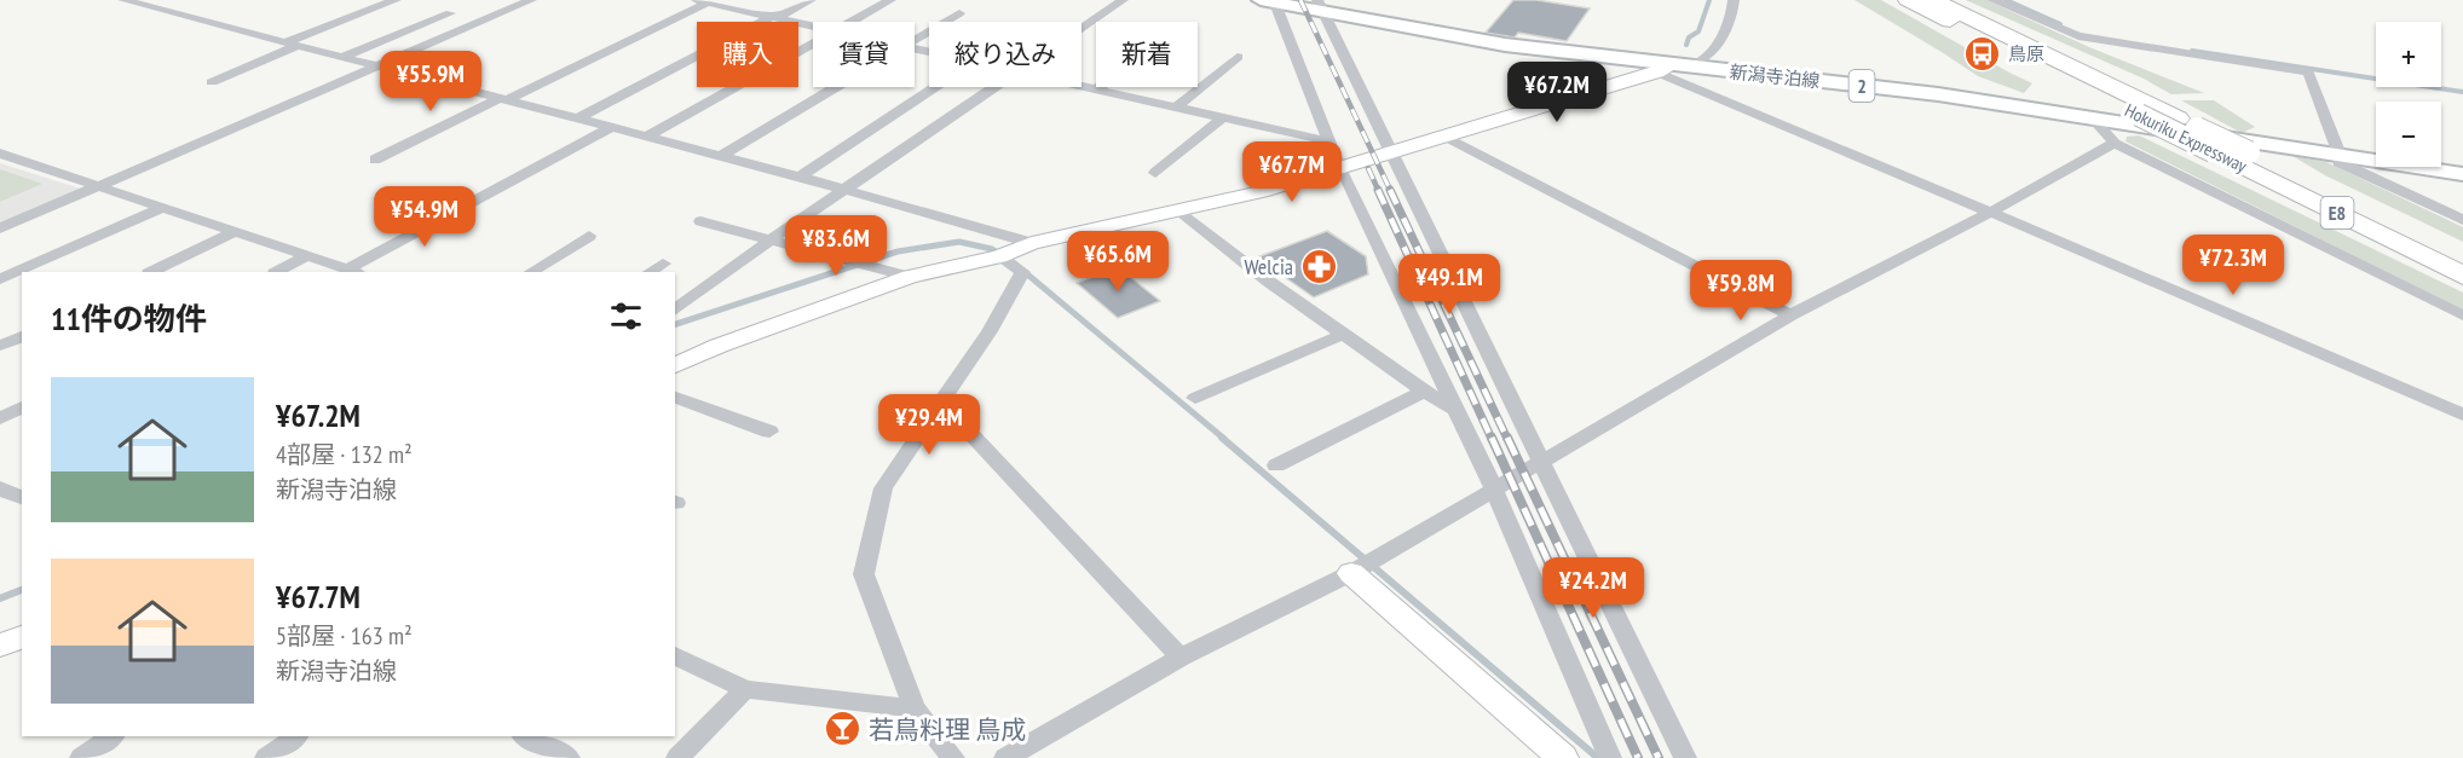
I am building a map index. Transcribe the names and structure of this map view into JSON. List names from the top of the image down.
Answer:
{
  "streets": {
    "highway": ["Hokuriku Expressway", "E8"],
    "main road": ["新潟寺泊線", "2"]
  },
  "places": {
    "bus stop": ["鳥原"],
    "pharmacy": ["Welcia"],
    "bar": ["若鳥料理 鳥成"]
  },
  "page": {
    "map_buttons": ["+", "−"],
    "chip": [
      "購入",
      "賃貸",
      "絞り込み",
      "新着"
    ],
    "price": [
      "¥55.9M",
      "¥67.2M",
      "¥67.7M",
      "¥54.9M",
      "¥83.6M",
      "¥65.6M",
      "¥72.3M",
      "¥49.1M",
      "¥59.8M",
      "¥29.4M",
      "¥24.2M"
    ],
    "heading": "11件の物件",
    "list": [
      {
        "name": "¥67.2M",
        "note": "4部屋 · 132 m² · 新潟寺泊線"
      },
      {
        "name": "¥67.7M",
        "note": "5部屋 · 163 m² · 新潟寺泊線"
      }
    ]
  }
}
